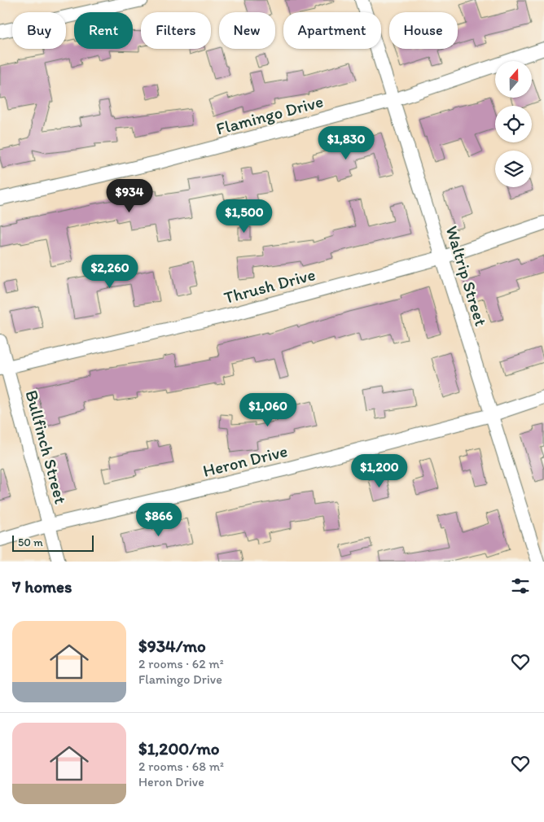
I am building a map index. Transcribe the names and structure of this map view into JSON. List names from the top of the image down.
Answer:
{
  "streets": {
    "street": [
      "Flamingo Drive",
      "Waltrip Street",
      "Thrush Drive",
      "Bullfinch Street",
      "Heron Drive"
    ]
  },
  "crossings": [
    ["Flamingo Drive", "Waltrip Street"],
    ["Waltrip Street", "Thrush Drive"],
    ["Waltrip Street", "Heron Drive"],
    ["Thrush Drive", "Bullfinch Street"],
    ["Bullfinch Street", "Heron Drive"]
  ],
  "scale_bar": "50 m",
  "north": "top",
  "page": {
    "chip": [
      "Buy",
      "Rent",
      "Filters",
      "New",
      "Apartment",
      "House"
    ],
    "price": [
      "$1,830",
      "$934",
      "$1,500",
      "$2,260",
      "$1,060",
      "$1,200",
      "$866"
    ],
    "scale": "50 m",
    "heading": "7 homes",
    "list": [
      {
        "name": "$934/mo",
        "note": "2 rooms · 62 m² · Flamingo Drive"
      },
      {
        "name": "$1,200/mo",
        "note": "2 rooms · 68 m² · Heron Drive"
      }
    ]
  }
}
